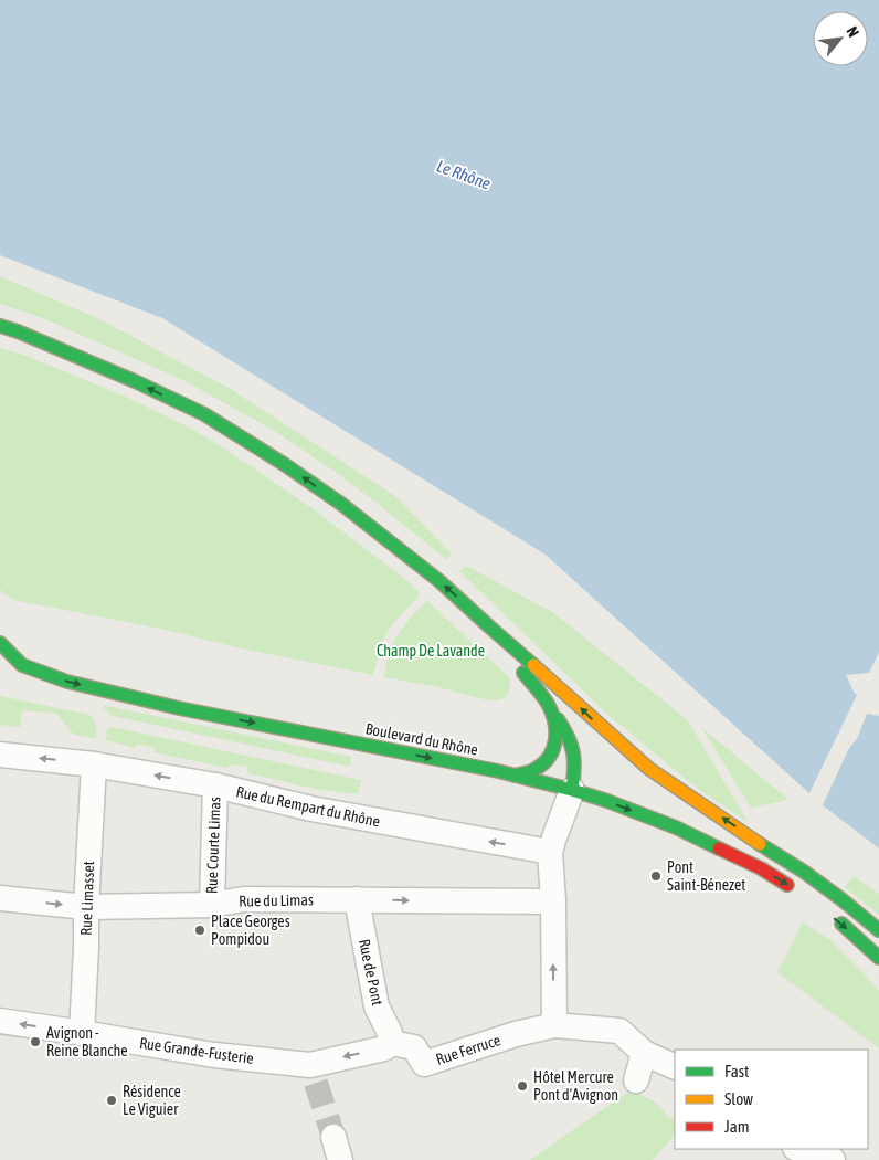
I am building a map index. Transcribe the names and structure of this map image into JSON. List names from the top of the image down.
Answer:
{
  "streets": {
    "main road": ["Boulevard du Rhône"],
    "street": [
      "Rue du Rempart du Rhône",
      "Rue Courte Limas",
      "Rue Limasset",
      "Rue du Limas",
      "Rue de Pont",
      "Rue Ferruce",
      "Rue Grande-Fusterie"
    ]
  },
  "crossings": [
    ["Rue du Rempart du Rhône", "Rue Courte Limas"],
    ["Rue du Rempart du Rhône", "Rue Limasset"],
    ["Rue Courte Limas", "Rue du Limas"],
    ["Rue Limasset", "Rue du Limas"],
    ["Rue Limasset", "Rue Grande-Fusterie"],
    ["Rue du Limas", "Rue de Pont"],
    ["Rue de Pont", "Rue Ferruce"],
    ["Rue de Pont", "Rue Grande-Fusterie"],
    ["Rue Ferruce", "Rue Grande-Fusterie"]
  ],
  "one_way": ["Rue du Rempart du Rhône", "Rue du Limas", "Rue Grande-Fusterie"],
  "water": ["Le Rhône"],
  "parks": ["Champ De Lavande"],
  "places": [
    "Pont Saint-Bénezet",
    "Place Georges Pompidou",
    "Avignon - Reine Blanche",
    "Hôtel Mercure Pont d'Avignon",
    "Résidence Le Viguier"
  ],
  "legend": ["Fast", "Slow", "Jam"],
  "north": "top right"
}
